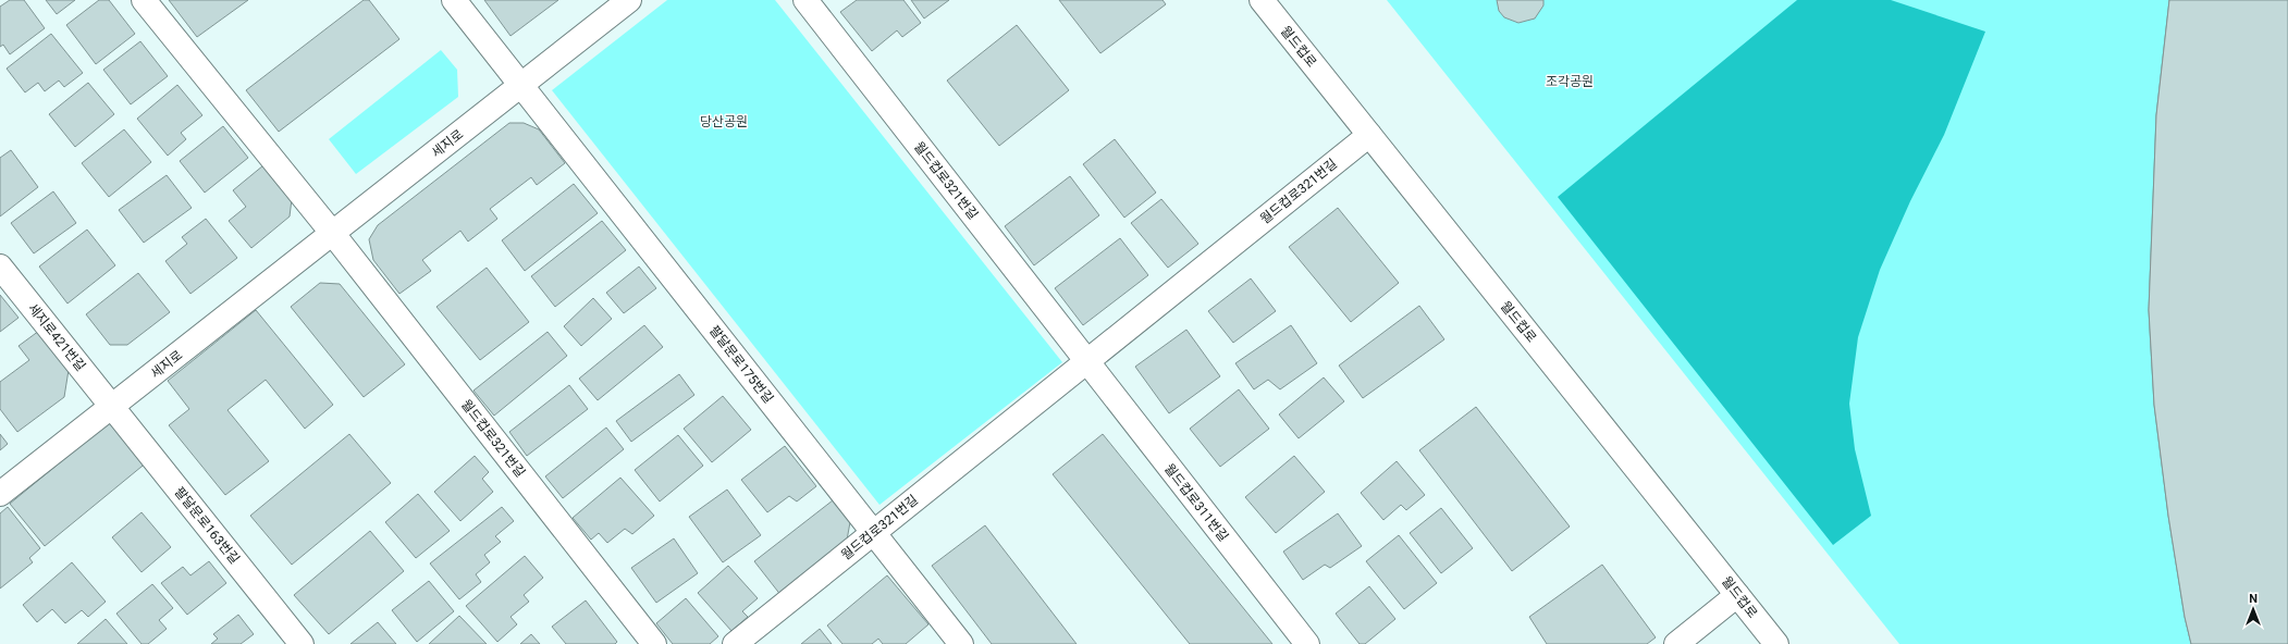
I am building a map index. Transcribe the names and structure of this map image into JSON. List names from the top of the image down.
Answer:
{
  "streets": {
    "street": [
      "월드컵로",
      "세지로",
      "월드컵로321번길",
      "세지로421번길",
      "팔달문로175번길",
      "월드컵로311번길",
      "팔달문로163번길"
    ]
  },
  "crossings": [
    ["월드컵로", "월드컵로321번길"],
    ["세지로", "월드컵로321번길"],
    ["세지로", "세지로421번길"],
    ["세지로", "팔달문로175번길"],
    ["세지로", "팔달문로163번길"],
    ["월드컵로321번길", "팔달문로175번길"],
    ["월드컵로321번길", "월드컵로311번길"],
    ["세지로421번길", "팔달문로163번길"]
  ],
  "parks": ["조각공원", "당산공원"],
  "north": "top"
}
